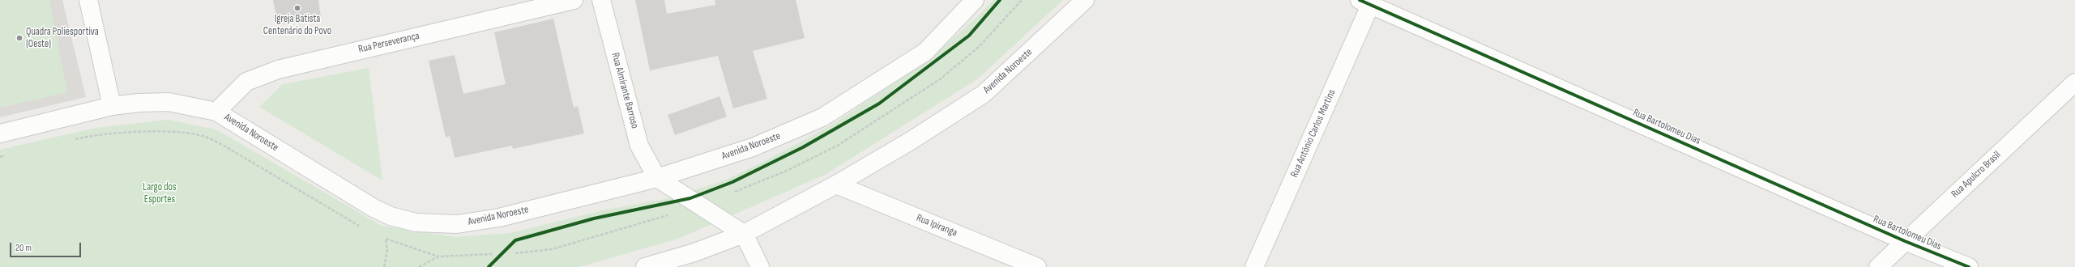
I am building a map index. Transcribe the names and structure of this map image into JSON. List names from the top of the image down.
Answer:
{
  "streets": {
    "street": [
      "Rua Perseverança",
      "Avenida Noroeste",
      "Rua Almirante Barroso",
      "Rua Bartolomeu Dias",
      "Rua Antônio Carlos Martins",
      "Rua Apulcro Brasil",
      "Rua Ipiranga"
    ]
  },
  "crossings": [
    ["Rua Perseverança", "Avenida Noroeste"],
    ["Avenida Noroeste", "Rua Almirante Barroso"],
    ["Avenida Noroeste", "Rua Ipiranga"],
    ["Rua Bartolomeu Dias", "Rua Antônio Carlos Martins"],
    ["Rua Bartolomeu Dias", "Rua Apulcro Brasil"]
  ],
  "parks": ["Largo dos Esportes"],
  "places": ["Igreja Batista Centenário do Povo", "Quadra Poliesportiva (Oeste)"],
  "scale_bar": "20 m"
}
